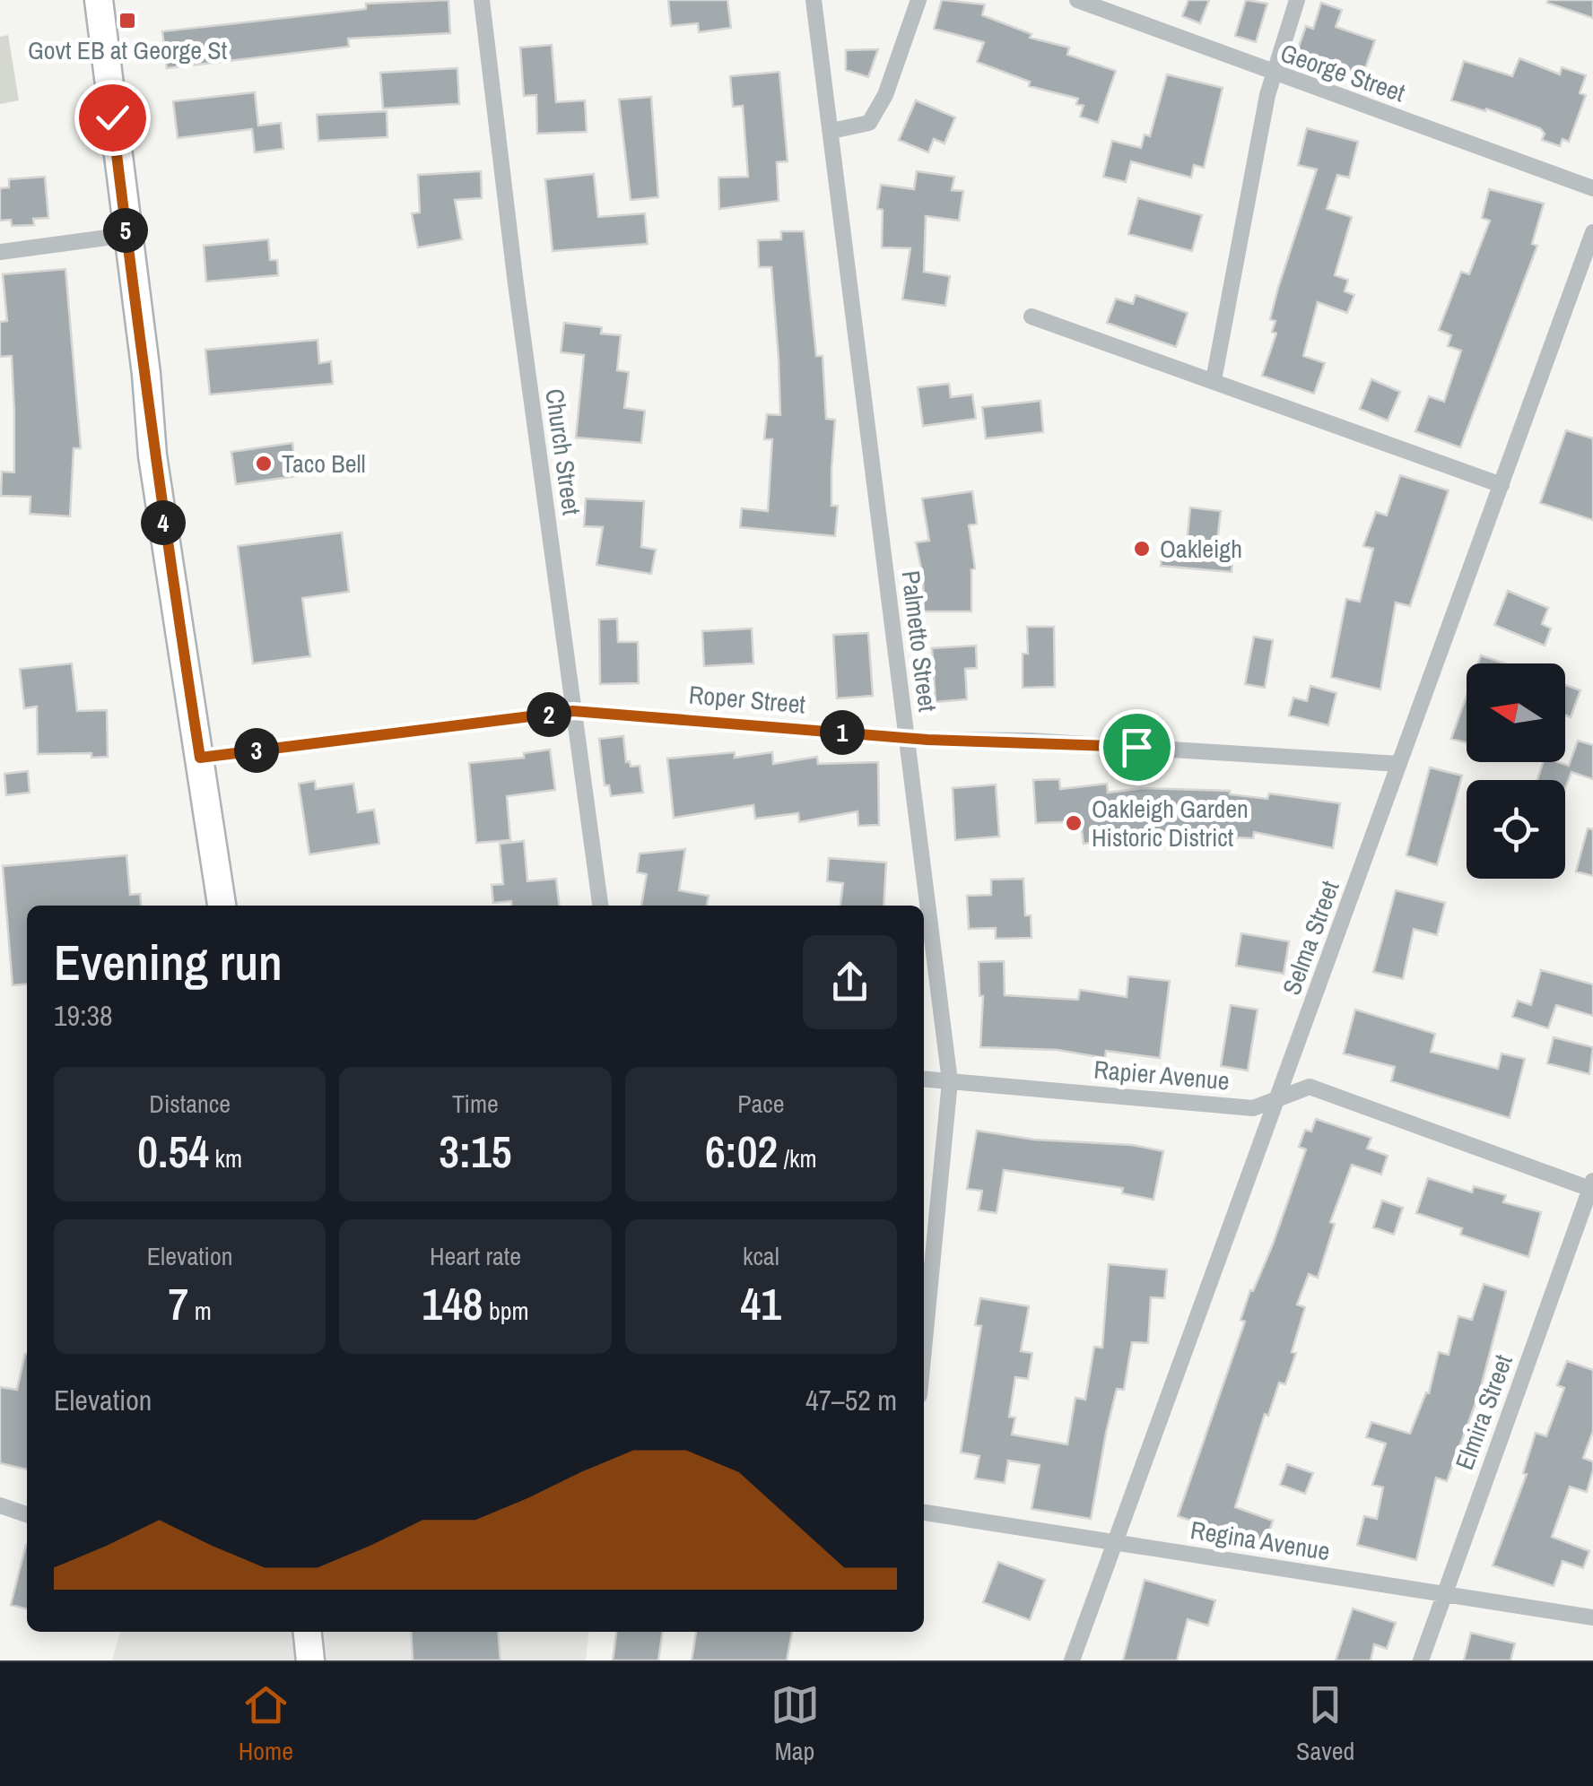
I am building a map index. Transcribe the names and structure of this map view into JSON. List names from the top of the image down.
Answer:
{
  "streets": {
    "street": [
      "George Street",
      "Church Street",
      "Palmetto Street",
      "Roper Street",
      "Selma Street",
      "Rapier Avenue",
      "Elmira Street",
      "Regina Avenue"
    ]
  },
  "crossings": [
    ["Church Street", "Roper Street"],
    ["Palmetto Street", "Roper Street"],
    ["Palmetto Street", "Rapier Avenue"],
    ["Roper Street", "Selma Street"],
    ["Selma Street", "Rapier Avenue"],
    ["Selma Street", "Regina Avenue"],
    ["Rapier Avenue", "Elmira Street"],
    ["Elmira Street", "Regina Avenue"]
  ],
  "places": {
    "transit": ["Govt EB at George St"],
    "other": ["Taco Bell", "Oakleigh", "Oakleigh Garden Historic District"]
  },
  "north": "left",
  "page": {
    "pins": [
      "5",
      "4",
      "2",
      "1",
      "3"
    ],
    "heading": ["Evening run", "19:38"],
    "stats": [
      ["Distance", "0.54 km"],
      ["Time", "3:15"],
      ["Pace", "6:02 /km"],
      ["Elevation", "7 m"],
      ["Heart rate", "148 bpm"],
      ["kcal", "41"]
    ],
    "chart": ["Elevation", "47–52 m"],
    "tabs": ["Home", "Map", "Saved"]
  }
}
